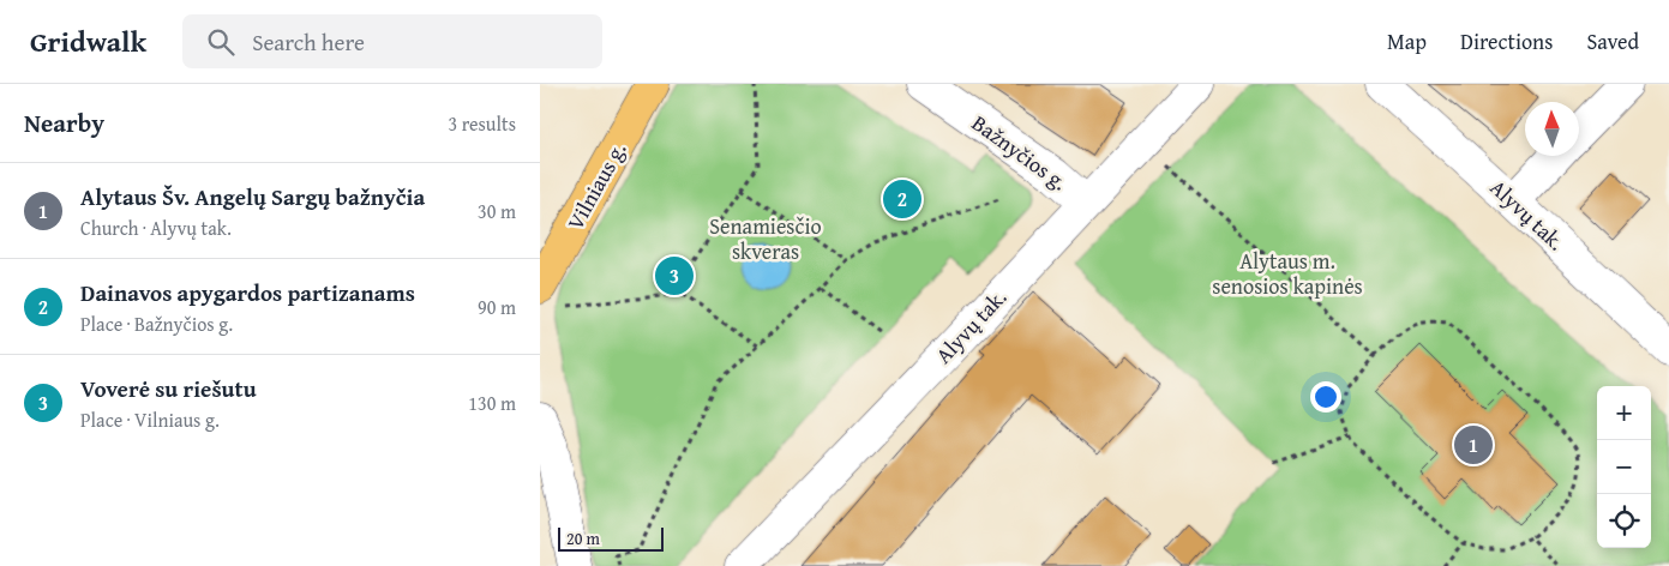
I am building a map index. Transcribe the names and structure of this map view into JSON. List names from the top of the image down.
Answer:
{
  "streets": {
    "main road": ["Vilniaus g."],
    "street": ["Bažnyčios g.", "Alyvų tak."]
  },
  "crossings": [
    ["Bažnyčios g.", "Alyvų tak."]
  ],
  "parks": ["Senamiesčio skveras", "Alytaus m. senosios kapinės"],
  "scale_bar": "20 m",
  "north": "top",
  "page": {
    "header": "Gridwalk",
    "search": "Search here",
    "nav": ["Map", "Directions", "Saved"],
    "heading": ["Nearby", "3 results"],
    "list": [
      {
        "mark": "1",
        "name": "Alytaus Šv. Angelų Sargų bažnyčia",
        "note": "Church · Alyvų tak.",
        "value": "30 m"
      },
      {
        "mark": "2",
        "name": "Dainavos apygardos partizanams",
        "note": "Place · Bažnyčios g.",
        "value": "90 m"
      },
      {
        "mark": "3",
        "name": "Voverė su riešutu",
        "note": "Place · Vilniaus g.",
        "value": "130 m"
      }
    ],
    "pins": ["2", "3", "1"],
    "map_buttons": ["+", "−"],
    "scale": "20 m"
  }
}
